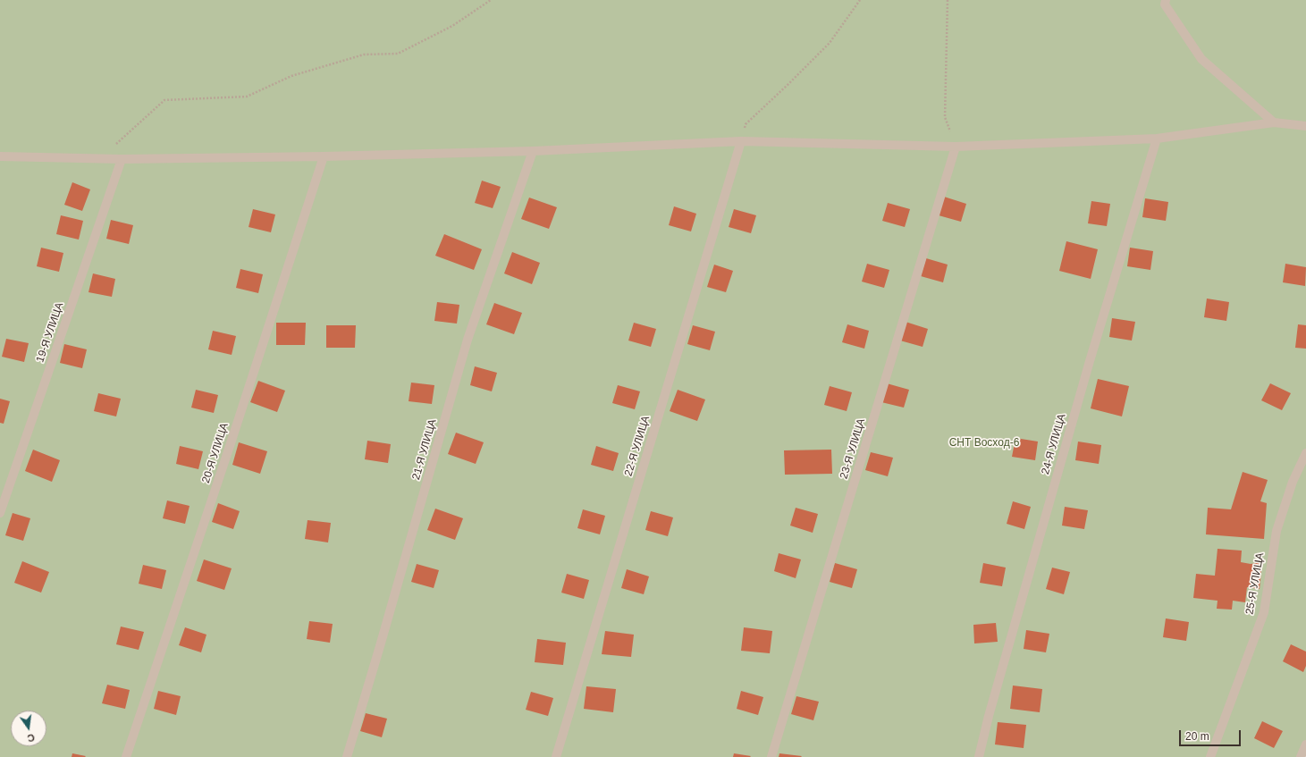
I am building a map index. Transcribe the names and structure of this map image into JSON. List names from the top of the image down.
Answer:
{
  "streets": {
    "street": [
      "19-Я УЛИЦА",
      "24-Я УЛИЦА",
      "22-Я УЛИЦА",
      "23-Я УЛИЦА",
      "21-Я УЛИЦА",
      "20-Я УЛИЦА",
      "25-Я УЛИЦА"
    ]
  },
  "parks": ["СНТ Восход-6"],
  "scale_bar": "20 m",
  "north": "bottom"
}
